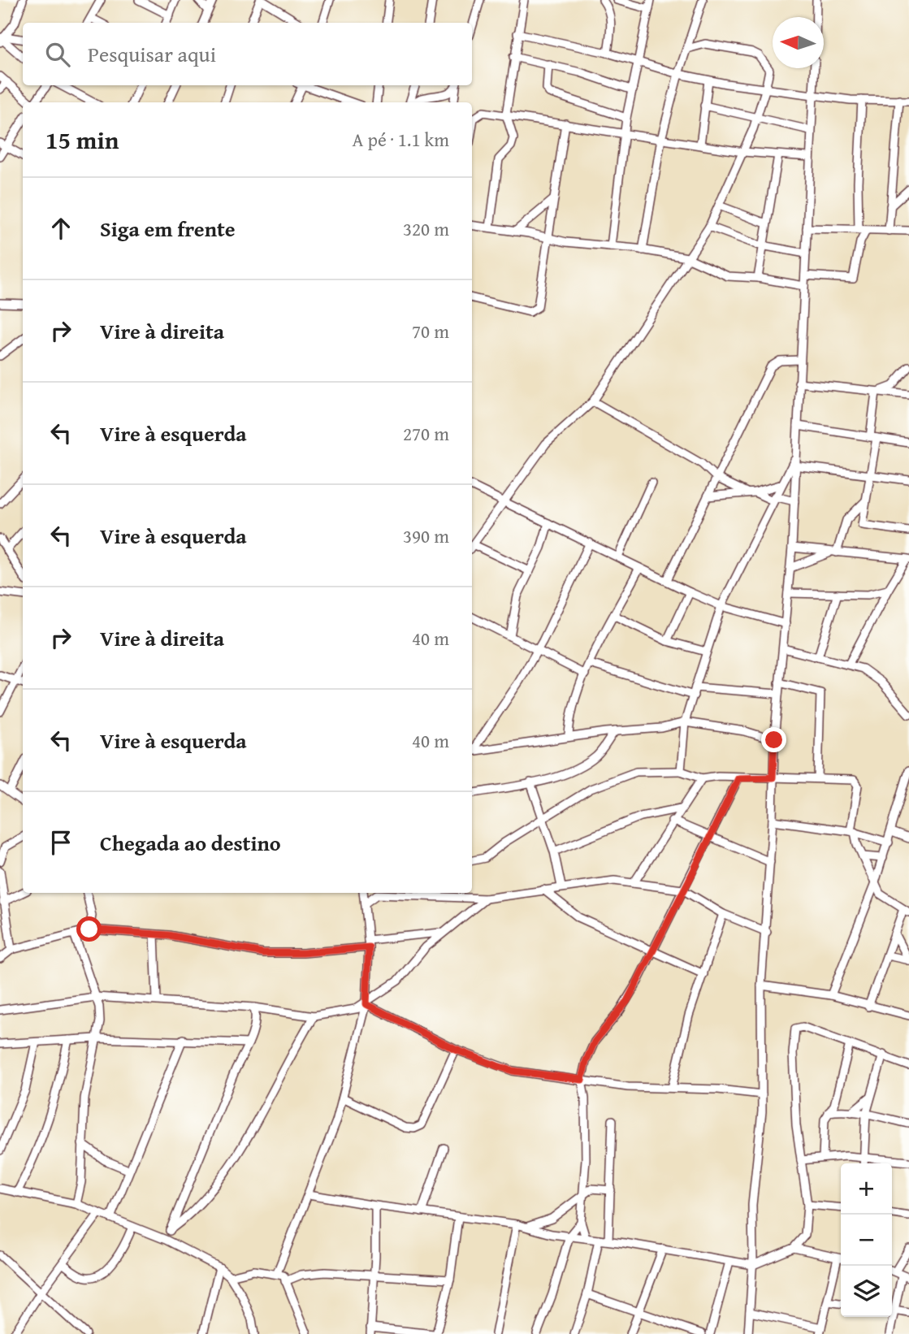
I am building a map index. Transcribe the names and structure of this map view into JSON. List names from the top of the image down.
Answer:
{
  "north": "left",
  "page": {
    "search": "Pesquisar aqui",
    "heading": ["15 min", "A pé · 1.1 km"],
    "list": [
      ["Siga em frente", "320 m"],
      ["Vire à direita", "70 m"],
      ["Vire à esquerda", "270 m"],
      ["Vire à esquerda", "390 m"],
      ["Vire à direita", "40 m"],
      ["Vire à esquerda", "40 m"],
      "Chegada ao destino"
    ],
    "map_buttons": ["+", "−"]
  }
}
